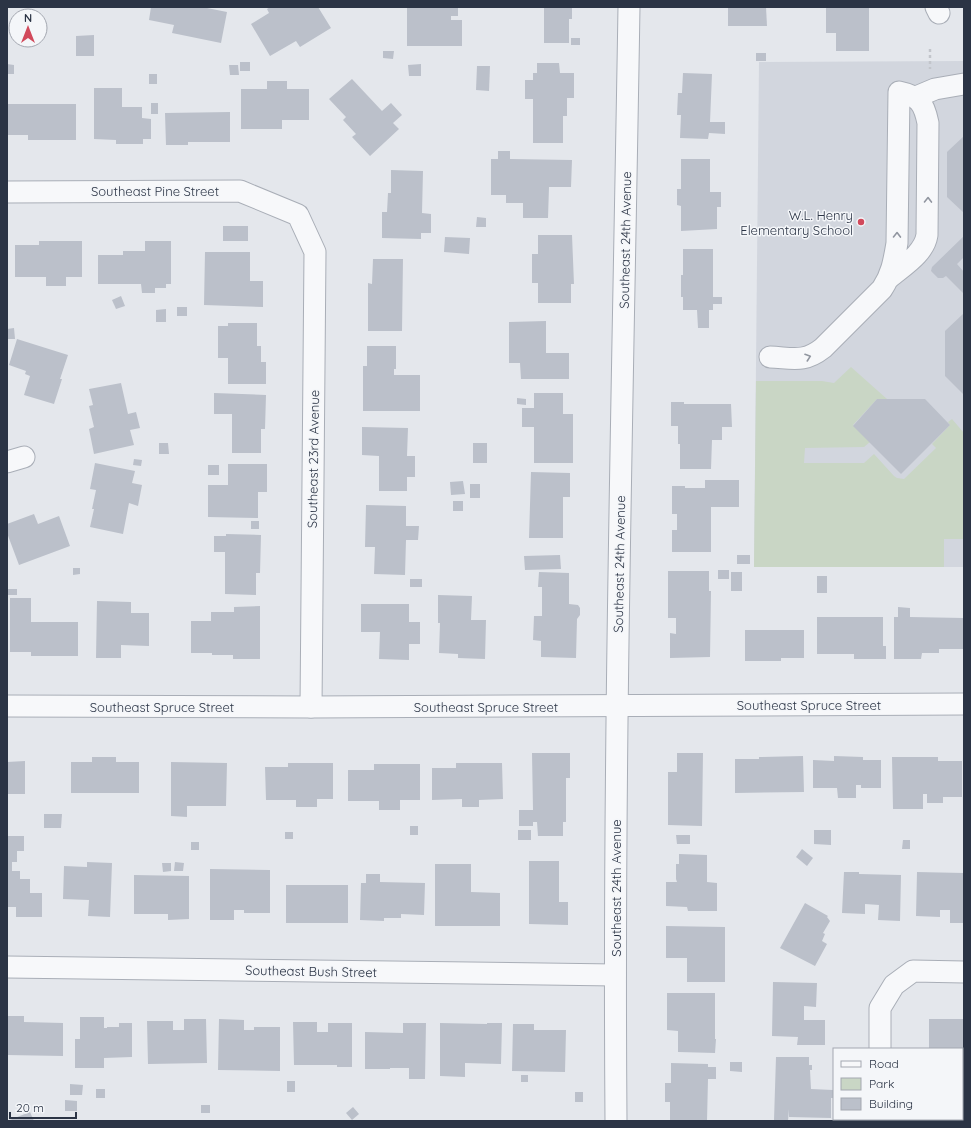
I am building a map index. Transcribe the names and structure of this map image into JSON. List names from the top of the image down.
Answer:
{
  "streets": {
    "street": [
      "Southeast Pine Street",
      "Southeast 24th Avenue",
      "Southeast 23rd Avenue",
      "Southeast Spruce Street",
      "Southeast Bush Street"
    ]
  },
  "crossings": [
    ["Southeast Pine Street", "Southeast 23rd Avenue"],
    ["Southeast 24th Avenue", "Southeast Spruce Street"],
    ["Southeast 24th Avenue", "Southeast Bush Street"],
    ["Southeast 23rd Avenue", "Southeast Spruce Street"]
  ],
  "places": ["W.L. Henry Elementary School"],
  "legend": ["Road", "Park", "Building"],
  "scale_bar": "20 m",
  "north": "top"
}
